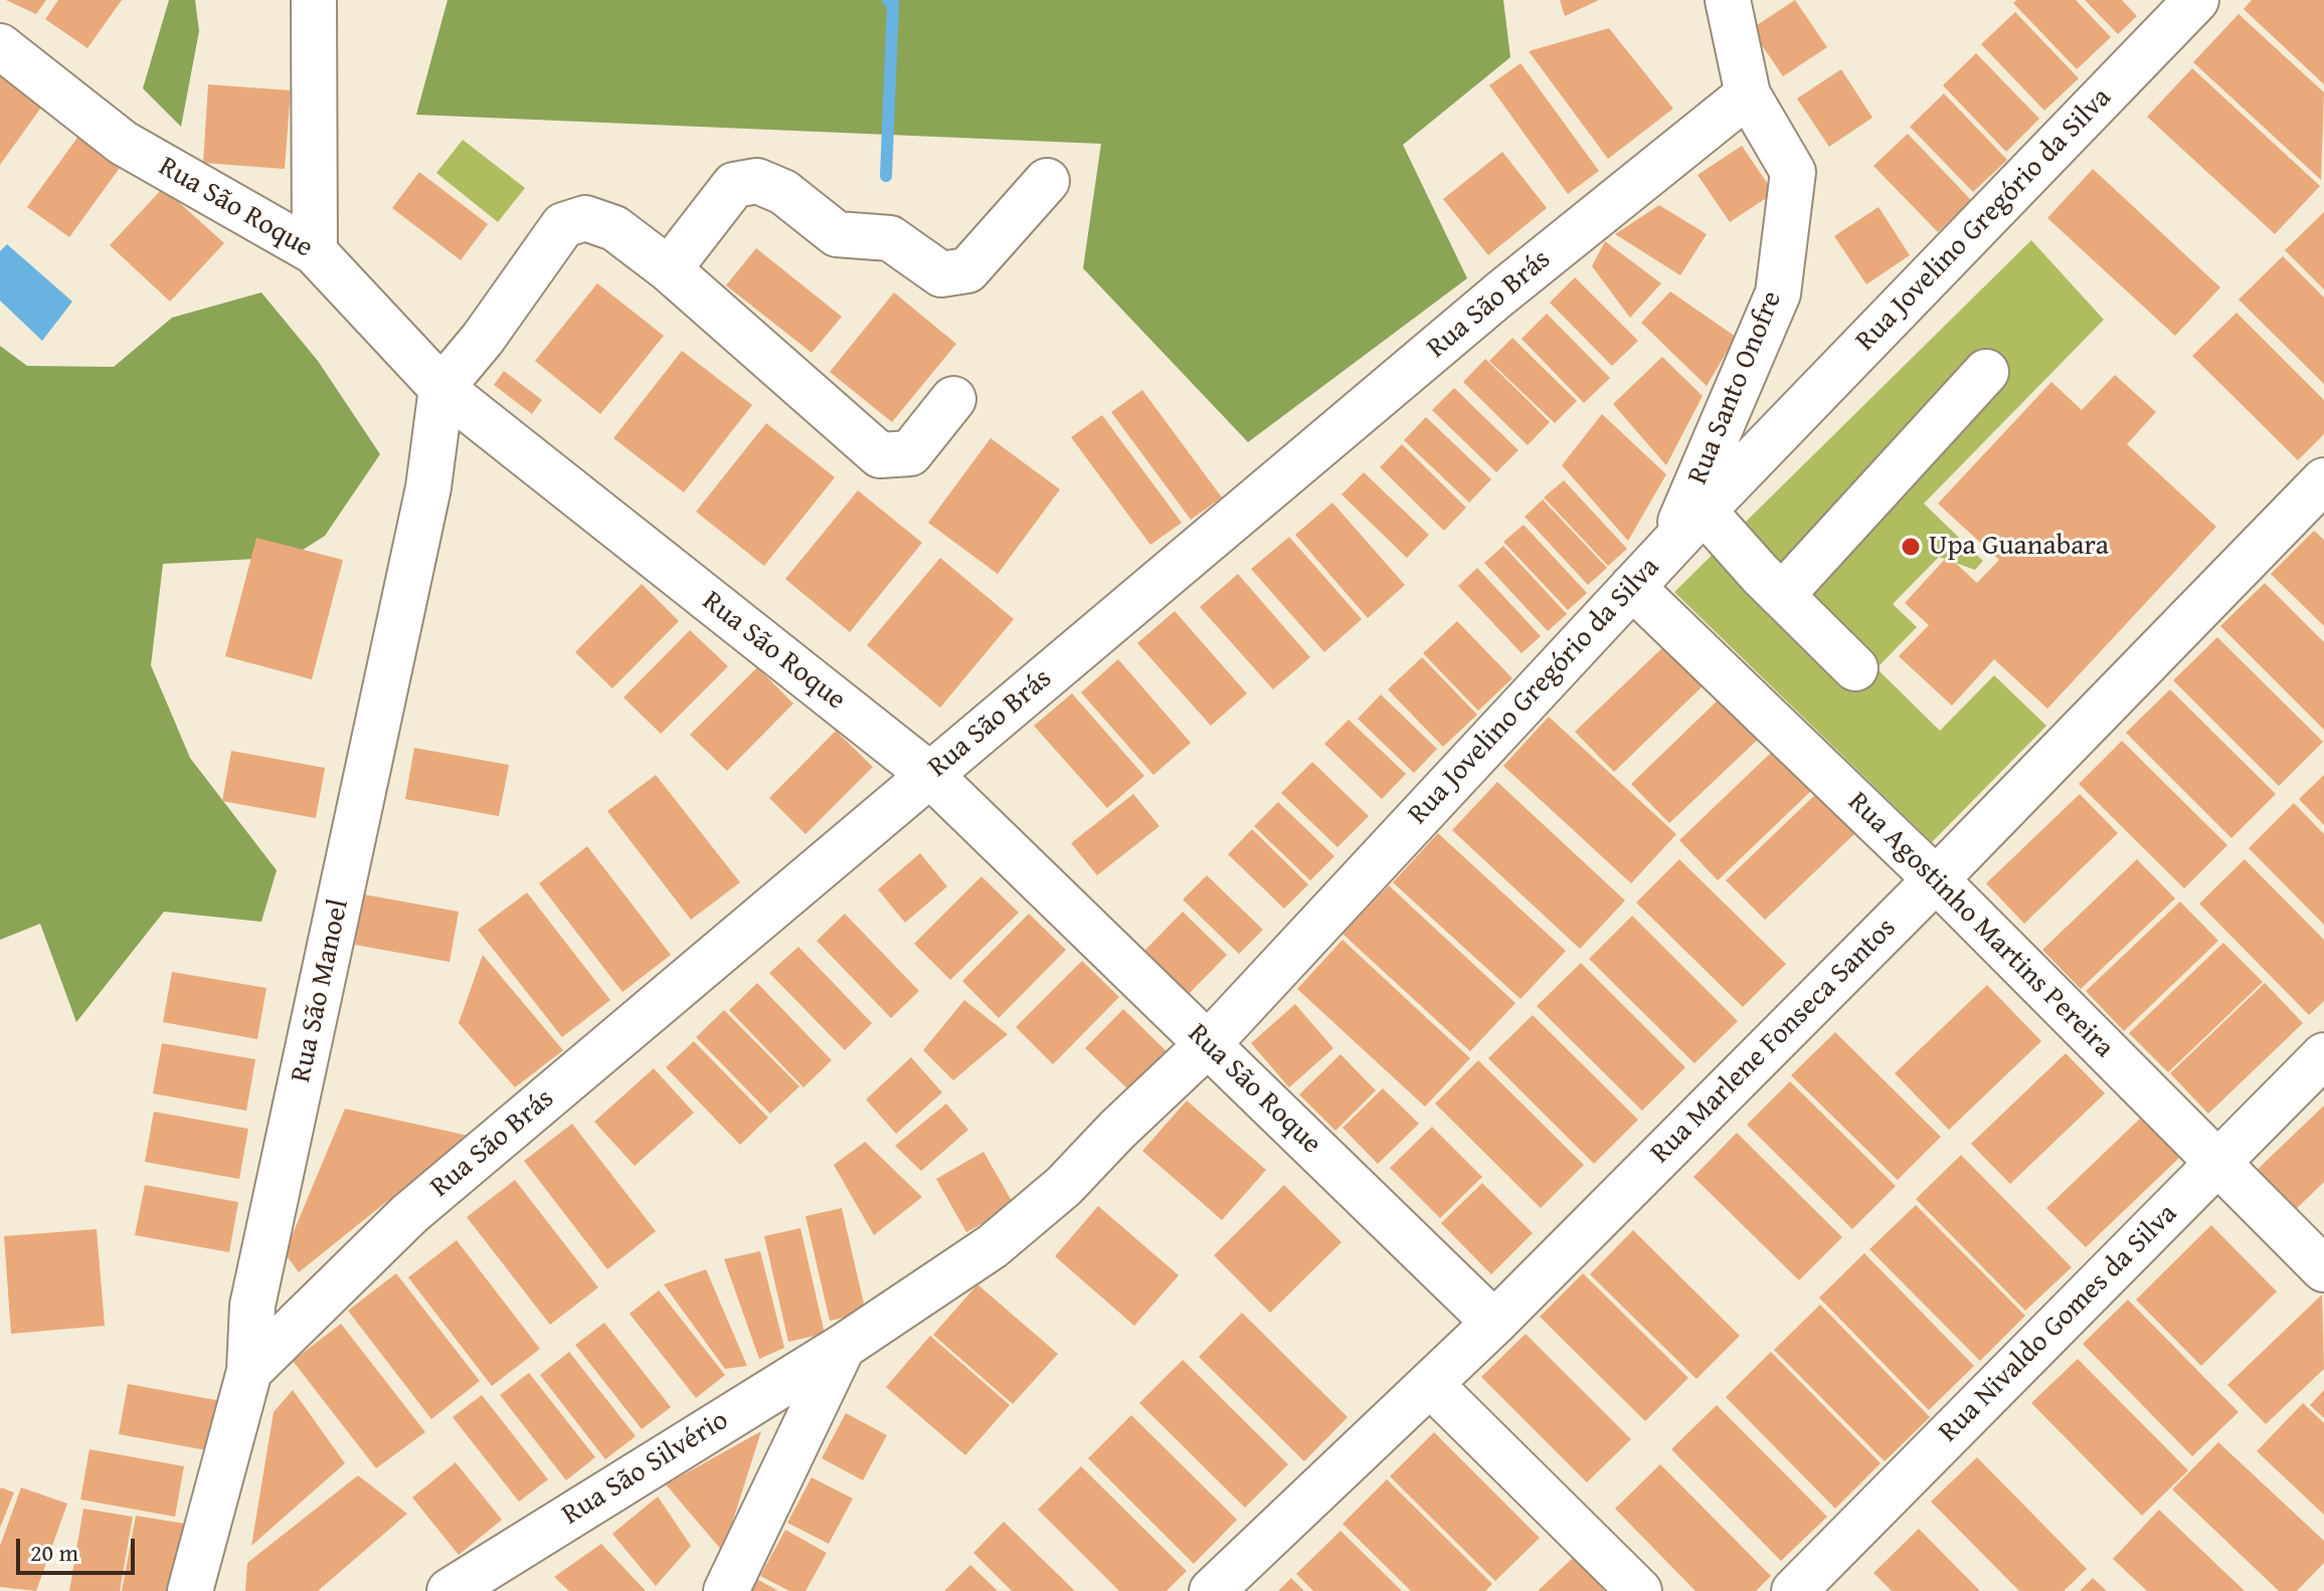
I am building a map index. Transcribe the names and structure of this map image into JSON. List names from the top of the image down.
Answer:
{
  "streets": {
    "street": [
      "Rua São Roque",
      "Rua Jovelino Gregório da Silva",
      "Rua São Brás",
      "Rua Santo Onofre",
      "Rua Agostinho Martins Pereira",
      "Rua São Manoel",
      "Rua Marlene Fonseca Santos",
      "Rua Nivaldo Gomes da Silva",
      "Rua São Silvério"
    ]
  },
  "crossings": [
    ["Rua São Roque", "Rua Jovelino Gregório da Silva"],
    ["Rua São Roque", "Rua São Brás"],
    ["Rua São Roque", "Rua São Manoel"],
    ["Rua São Roque", "Rua Marlene Fonseca Santos"],
    ["Rua Jovelino Gregório da Silva", "Rua Santo Onofre"],
    ["Rua Jovelino Gregório da Silva", "Rua Agostinho Martins Pereira"],
    ["Rua Jovelino Gregório da Silva", "Rua São Silvério"],
    ["Rua São Brás", "Rua Santo Onofre"],
    ["Rua São Brás", "Rua São Manoel"],
    ["Rua Agostinho Martins Pereira", "Rua Marlene Fonseca Santos"],
    ["Rua Agostinho Martins Pereira", "Rua Nivaldo Gomes da Silva"]
  ],
  "places": ["Upa Guanabara"],
  "scale_bar": "20 m"
}
